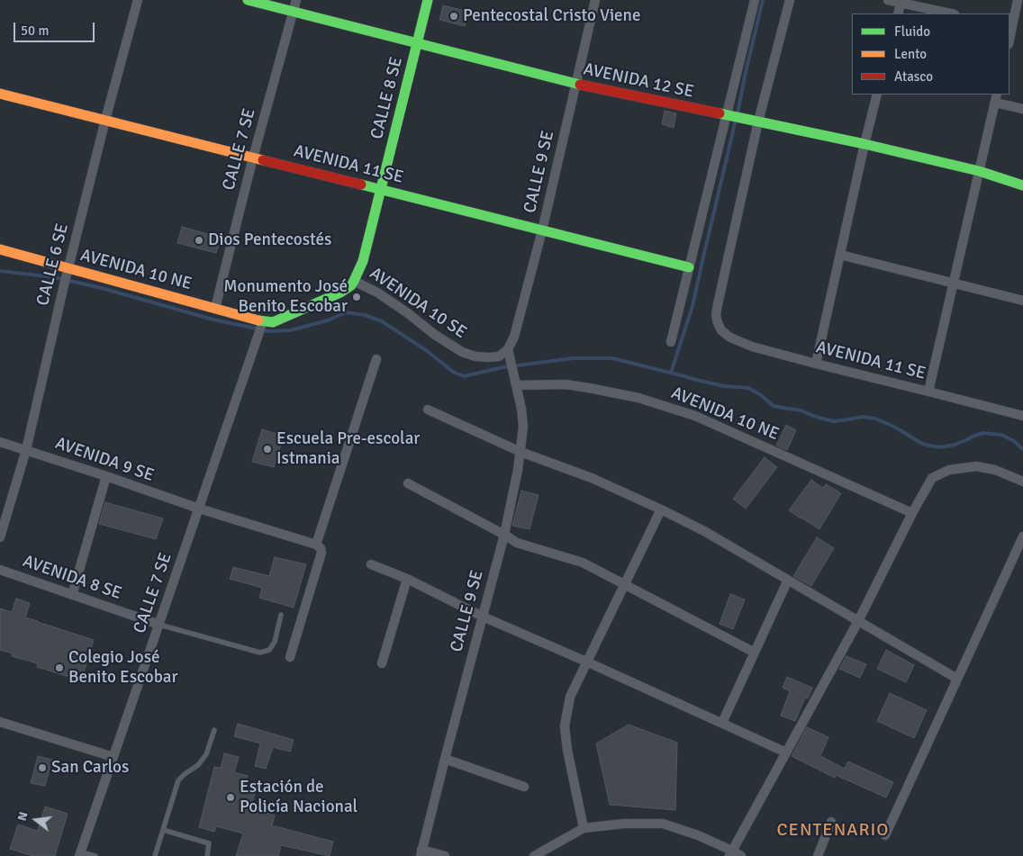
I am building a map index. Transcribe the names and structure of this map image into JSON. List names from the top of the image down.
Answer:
{
  "streets": {
    "street": [
      "AVENIDA 12 SE",
      "CALLE 8 SE",
      "CALLE 7 SE",
      "AVENIDA 11 SE",
      "CALLE 9 SE",
      "CALLE 6 SE",
      "AVENIDA 10 NE",
      "AVENIDA 10 SE",
      "AVENIDA 9 SE",
      "AVENIDA 8 SE"
    ]
  },
  "crossings": [
    ["AVENIDA 12 SE", "CALLE 8 SE"],
    ["AVENIDA 12 SE", "CALLE 7 SE"],
    ["AVENIDA 12 SE", "AVENIDA 11 SE"],
    ["AVENIDA 12 SE", "CALLE 9 SE"],
    ["CALLE 8 SE", "AVENIDA 11 SE"],
    ["CALLE 8 SE", "AVENIDA 10 SE"],
    ["CALLE 7 SE", "AVENIDA 11 SE"],
    ["CALLE 7 SE", "AVENIDA 10 NE"],
    ["CALLE 7 SE", "AVENIDA 10 SE"],
    ["CALLE 7 SE", "AVENIDA 9 SE"],
    ["CALLE 7 SE", "AVENIDA 8 SE"],
    ["AVENIDA 11 SE", "CALLE 9 SE"],
    ["AVENIDA 11 SE", "CALLE 6 SE"],
    ["CALLE 9 SE", "AVENIDA 10 NE"],
    ["CALLE 9 SE", "AVENIDA 10 SE"],
    ["CALLE 6 SE", "AVENIDA 10 NE"],
    ["CALLE 6 SE", "AVENIDA 9 SE"],
    ["AVENIDA 10 NE", "AVENIDA 10 SE"]
  ],
  "districts": ["CENTENARIO"],
  "places": [
    "Pentecostal Cristo Viene",
    "Dios Pentecostés",
    "Monumento José Benito Escobar",
    "Escuela Pre-escolar Istmania",
    "Colegio José Benito Escobar",
    "San Carlos",
    "Estación de Policía Nacional"
  ],
  "legend": ["Fluido", "Lento", "Atasco"],
  "scale_bar": "50 m",
  "north": "left"
}
